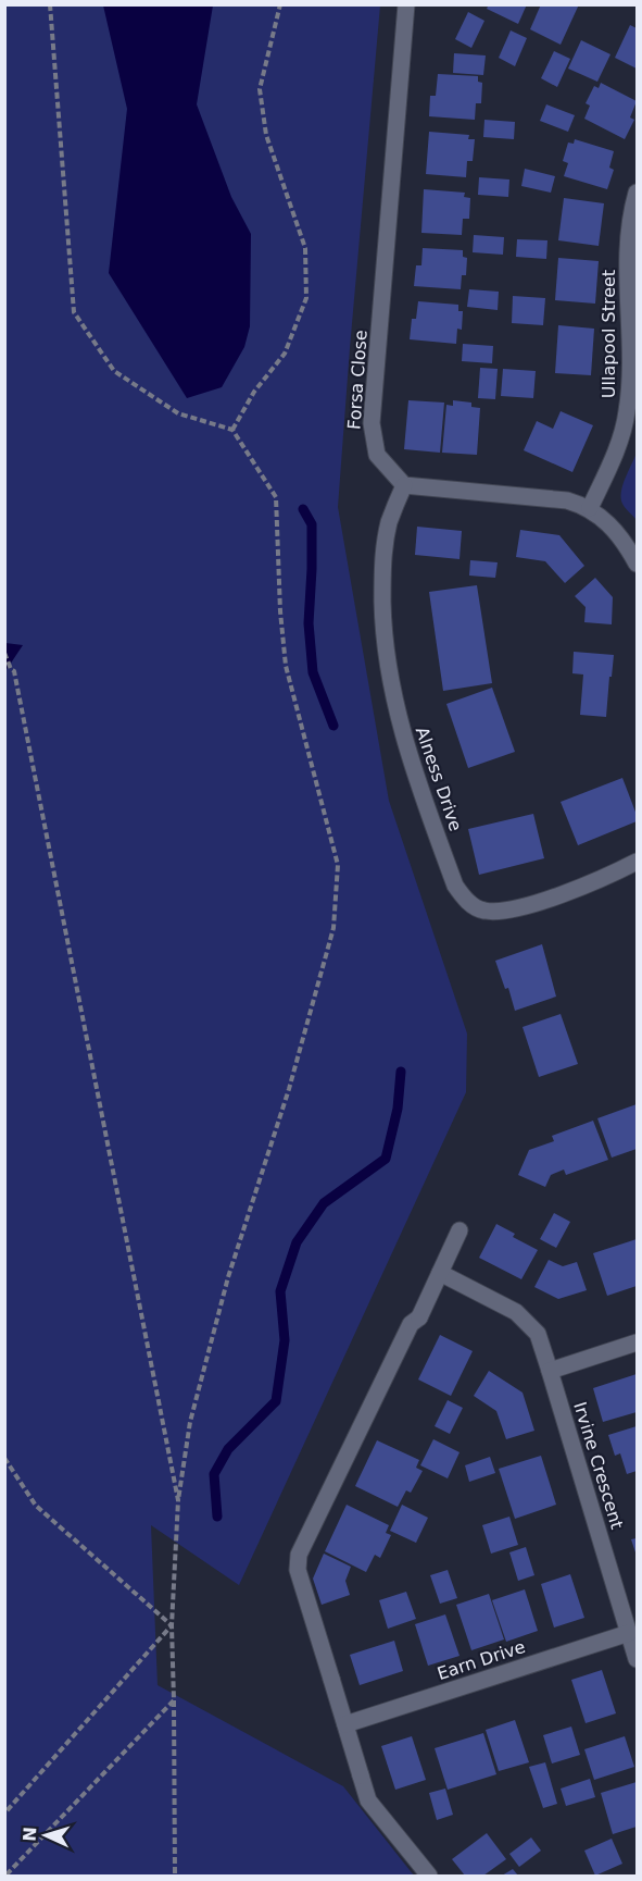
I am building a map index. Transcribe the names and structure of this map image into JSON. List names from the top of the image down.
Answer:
{
  "streets": {
    "street": [
      "Ullapool Street",
      "Forsa Close",
      "Alness Drive",
      "Irvine Crescent",
      "Earn Drive"
    ]
  },
  "crossings": [
    ["Forsa Close", "Alness Drive"],
    ["Irvine Crescent", "Earn Drive"]
  ],
  "north": "left"
}
